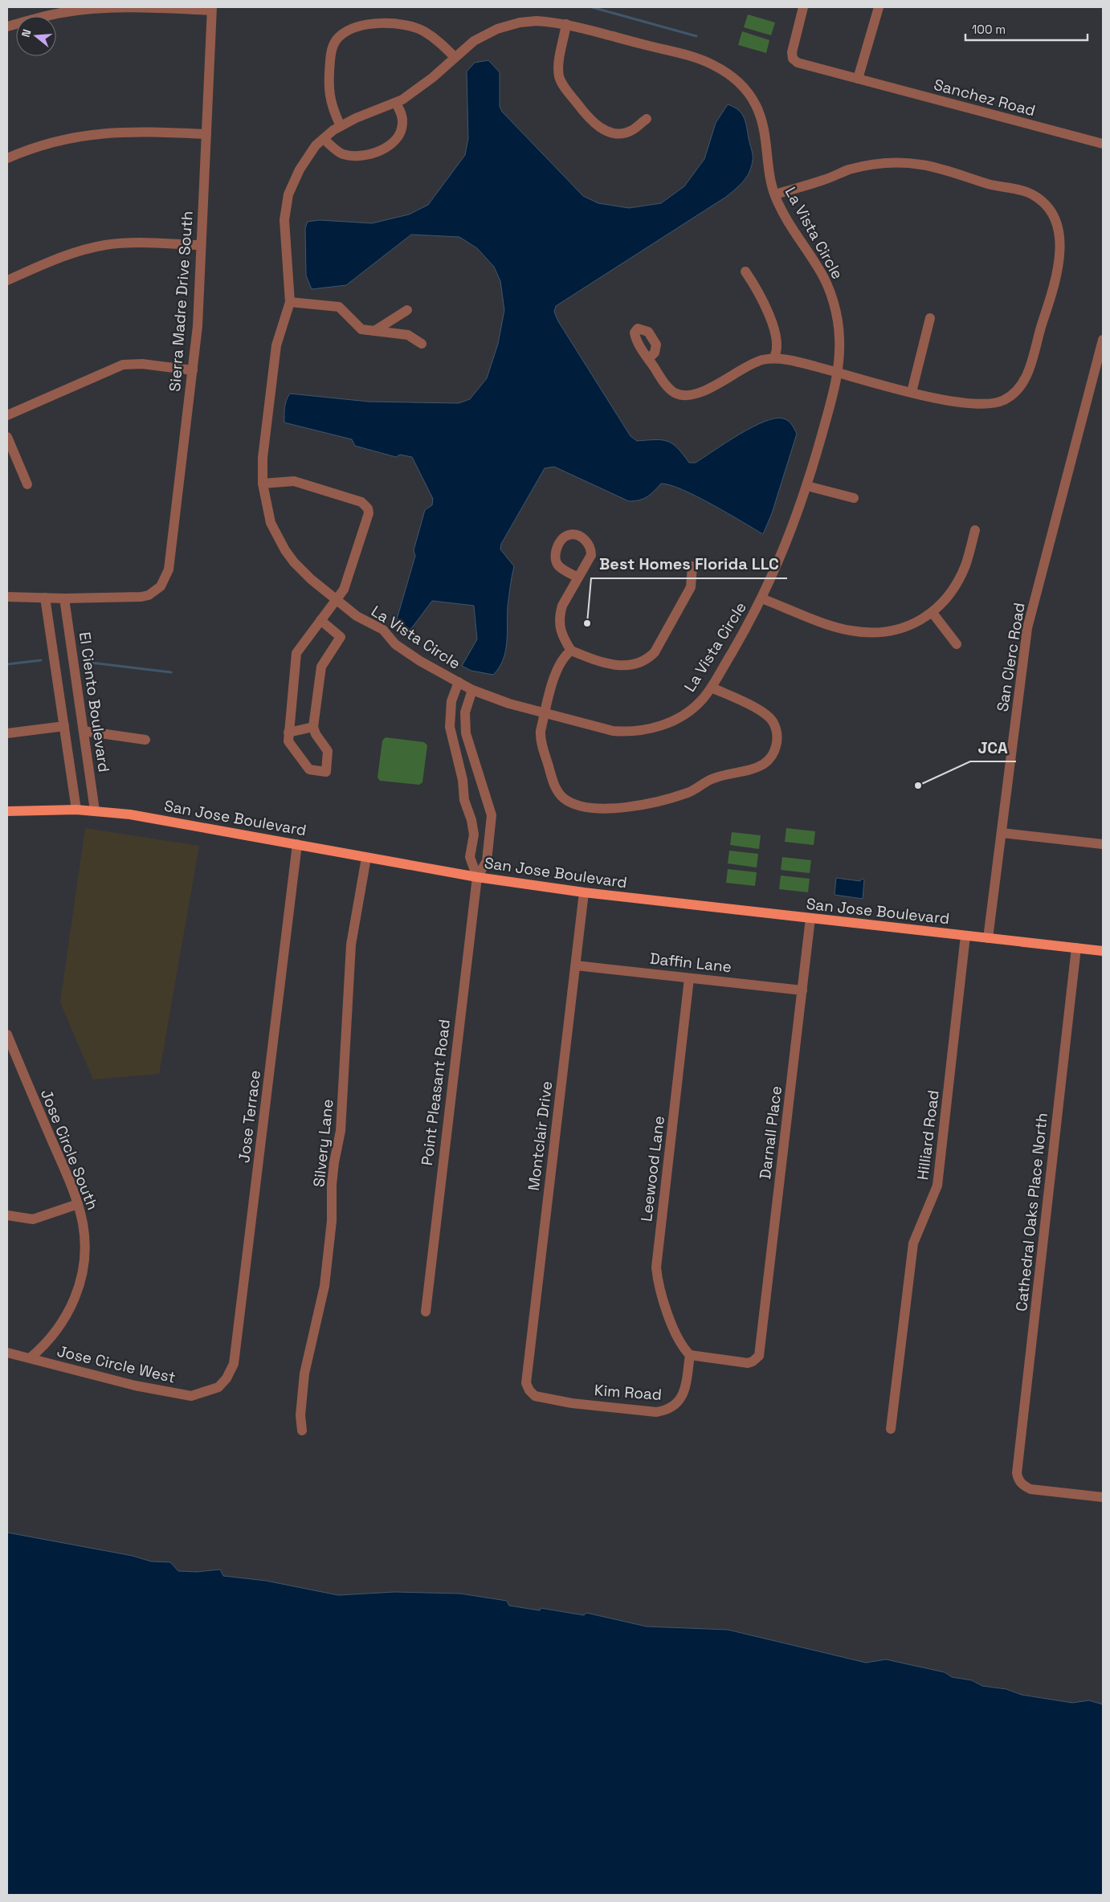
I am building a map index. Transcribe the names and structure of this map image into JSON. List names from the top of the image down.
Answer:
{
  "streets": {
    "main road": ["San Jose Boulevard"],
    "street": [
      "Sanchez Road",
      "La Vista Circle",
      "Sierra Madre Drive South",
      "San Clerc Road",
      "El Ciento Boulevard",
      "Daffin Lane",
      "Point Pleasant Road",
      "Jose Terrace",
      "Darnall Place",
      "Hilliard Road",
      "Montclair Drive",
      "Silvery Lane",
      "Jose Circle South",
      "Leewood Lane",
      "Cathedral Oaks Place North",
      "Jose Circle West",
      "Kim Road"
    ]
  },
  "crossings": [
    ["La Vista Circle", "Point Pleasant Road"],
    ["Sierra Madre Drive South", "El Ciento Boulevard"],
    ["San Clerc Road", "San Jose Boulevard"],
    ["El Ciento Boulevard", "San Jose Boulevard"],
    ["San Jose Boulevard", "Point Pleasant Road"],
    ["San Jose Boulevard", "Jose Terrace"],
    ["San Jose Boulevard", "Darnall Place"],
    ["San Jose Boulevard", "Hilliard Road"],
    ["San Jose Boulevard", "Montclair Drive"],
    ["San Jose Boulevard", "Silvery Lane"],
    ["San Jose Boulevard", "Cathedral Oaks Place North"],
    ["Daffin Lane", "Darnall Place"],
    ["Daffin Lane", "Montclair Drive"],
    ["Daffin Lane", "Leewood Lane"],
    ["Jose Terrace", "Jose Circle West"],
    ["Darnall Place", "Leewood Lane"],
    ["Darnall Place", "Kim Road"],
    ["Montclair Drive", "Kim Road"],
    ["Jose Circle South", "Jose Circle West"],
    ["Leewood Lane", "Kim Road"]
  ],
  "places": ["Best Homes Florida LLC", "JCA"],
  "scale_bar": "100 m",
  "north": "left"
}
